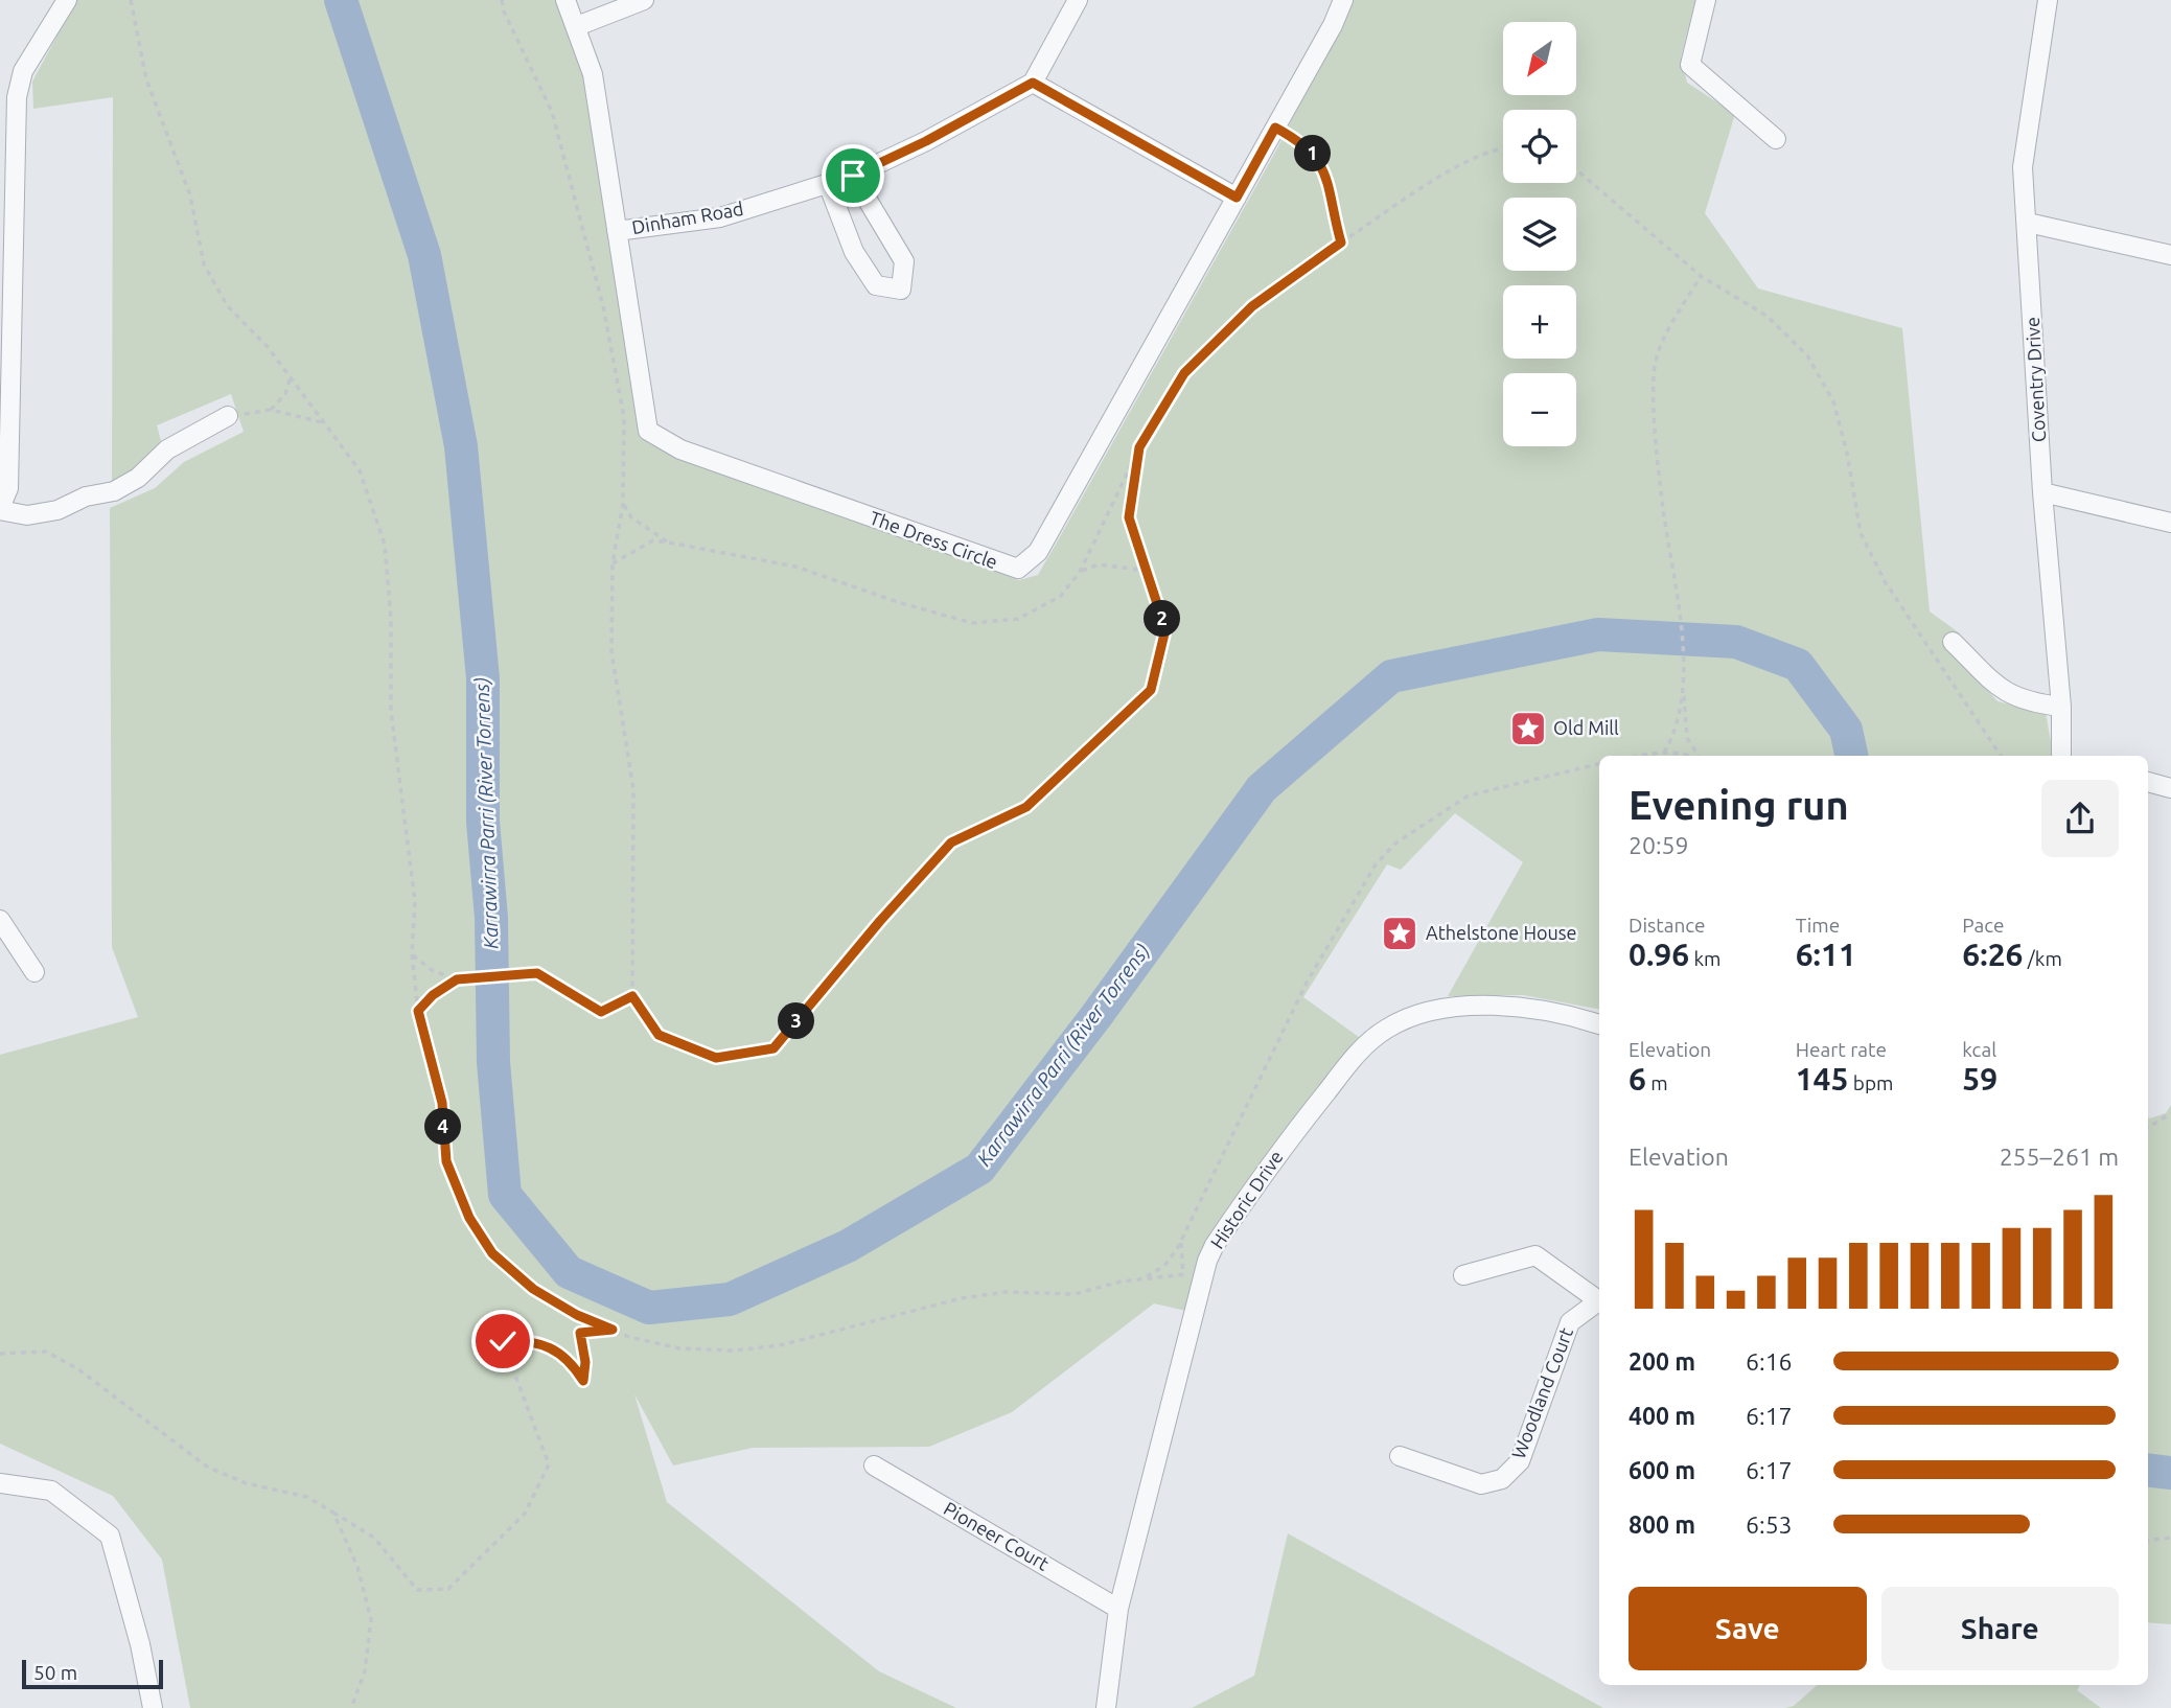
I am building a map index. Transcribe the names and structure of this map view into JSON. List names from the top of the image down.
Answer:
{
  "streets": {
    "street": [
      "Dinham Road",
      "Coventry Drive",
      "The Dress Circle",
      "Historic Drive",
      "Woodland Court",
      "Pioneer Court"
    ]
  },
  "crossings": [
    ["Dinham Road", "The Dress Circle"],
    ["Historic Drive", "Pioneer Court"]
  ],
  "water": ["Karrawirra Parri (River Torrens)"],
  "places": {
    "place": ["Old Mill", "Athelstone House"]
  },
  "scale_bar": "50 m",
  "north": "bottom left",
  "page": {
    "map_buttons": ["+", "−"],
    "pins": [
      "1",
      "2",
      "3",
      "4"
    ],
    "heading": ["Evening run", "20:59"],
    "stats": [
      ["Distance", "0.96 km"],
      ["Time", "6:11"],
      ["Pace", "6:26 /km"],
      ["Elevation", "6 m"],
      ["Heart rate", "145 bpm"],
      ["kcal", "59"]
    ],
    "chart": ["Elevation", "255–261 m"],
    "list": [
      {
        "name": "200 m",
        "note": "6:16"
      },
      {
        "name": "400 m",
        "note": "6:17"
      },
      {
        "name": "600 m",
        "note": "6:17"
      },
      {
        "name": "800 m",
        "note": "6:53"
      }
    ],
    "buttons": ["Save", "Share"],
    "scale": "50 m"
  }
}
